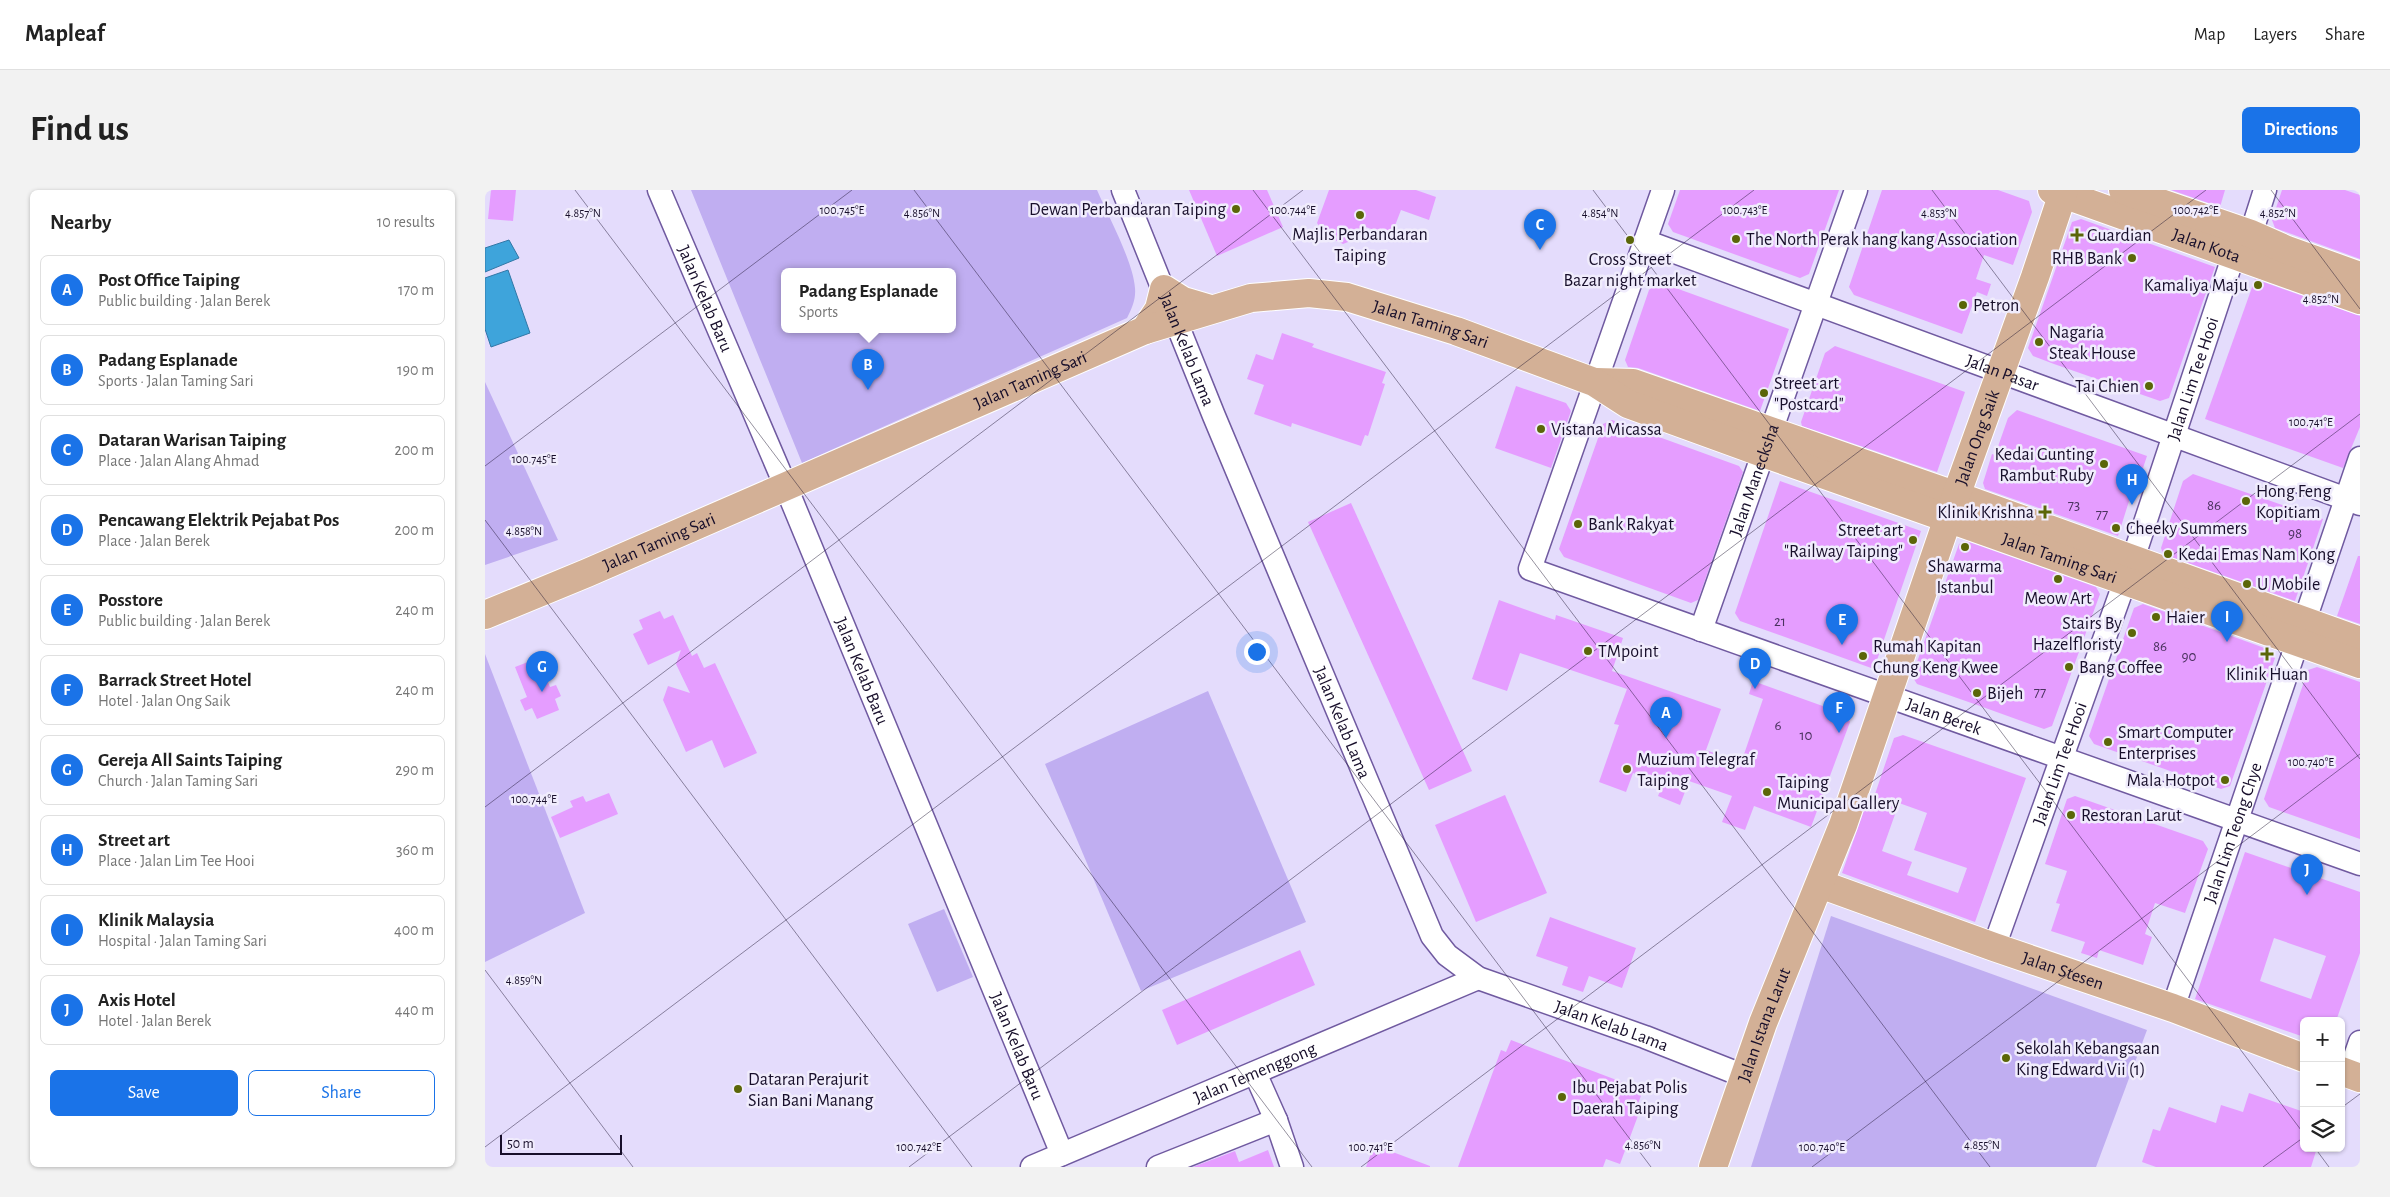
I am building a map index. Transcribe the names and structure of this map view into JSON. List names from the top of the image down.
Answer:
{
  "streets": {
    "main road": [
      "Jalan Kota",
      "Jalan Taming Sari",
      "Jalan Ong Saik",
      "Jalan Stesen",
      "Jalan Istana Larut"
    ],
    "street": [
      "Jalan Kelab Baru",
      "Jalan Kelab Lama",
      "Jalan Pasar",
      "Jalan Lim Tee Hooi",
      "Jalan Manecksha",
      "Jalan Berek",
      "Jalan Lim Teong Chye",
      "Jalan Temenggong"
    ]
  },
  "crossings": [
    ["Jalan Kota", "Jalan Lim Tee Hooi"],
    ["Jalan Kota", "Jalan Ong Saik"],
    ["Jalan Kelab Baru", "Jalan Taming Sari"],
    ["Jalan Kelab Baru", "Jalan Temenggong"],
    ["Jalan Taming Sari", "Jalan Kelab Lama"],
    ["Jalan Taming Sari", "Jalan Lim Tee Hooi"],
    ["Jalan Taming Sari", "Jalan Ong Saik"],
    ["Jalan Taming Sari", "Jalan Manecksha"],
    ["Jalan Taming Sari", "Jalan Berek"],
    ["Jalan Taming Sari", "Jalan Lim Teong Chye"],
    ["Jalan Kelab Lama", "Jalan Istana Larut"],
    ["Jalan Kelab Lama", "Jalan Temenggong"],
    ["Jalan Pasar", "Jalan Lim Tee Hooi"],
    ["Jalan Pasar", "Jalan Ong Saik"],
    ["Jalan Pasar", "Jalan Manecksha"],
    ["Jalan Pasar", "Jalan Lim Teong Chye"],
    ["Jalan Lim Tee Hooi", "Jalan Berek"],
    ["Jalan Lim Tee Hooi", "Jalan Stesen"],
    ["Jalan Ong Saik", "Jalan Berek"],
    ["Jalan Ong Saik", "Jalan Stesen"],
    ["Jalan Ong Saik", "Jalan Istana Larut"],
    ["Jalan Manecksha", "Jalan Berek"],
    ["Jalan Berek", "Jalan Lim Teong Chye"],
    ["Jalan Lim Teong Chye", "Jalan Stesen"],
    ["Jalan Stesen", "Jalan Istana Larut"]
  ],
  "places": {
    "other": [
      "Dewan Perbandaran Taiping",
      "Majlis Perbandaran Taiping",
      "The North Perak hang kang Association",
      "Cross Street Bazar night market",
      "RHB Bank",
      "Kamaliya Maju",
      "Petron",
      "Nagaria Steak House",
      "Tai Chien",
      "Street art \"Postcard\"",
      "Vistana Micassa",
      "Kedai Gunting Rambut Ruby",
      "Hong Feng Kopitiam",
      "Bank Rakyat",
      "Cheeky Summers",
      "Street art \"Railway Taiping\"",
      "Shawarma Istanbul",
      "Kedai Emas Nam Kong",
      "Meow Art",
      "U Mobile",
      "Haier",
      "Stairs By Hazelfloristy",
      "TMpoint",
      "Rumah Kapitan Chung Keng Kwee",
      "Bang Coffee",
      "Bijeh",
      "Smart Computer Enterprises",
      "Muzium Telegraf Taiping",
      "Mala Hotpot",
      "Taiping Municipal Gallery",
      "Restoran Larut",
      "Sekolah Kebangsaan King Edward Vii (1)",
      "Dataran Perajurit Sian Bani Manang",
      "Ibu Pejabat Polis Daerah Taiping"
    ],
    "health": ["Guardian", "Klinik Krishna", "Klinik Huan"]
  },
  "house_numbers": [
    "73",
    "86",
    "77",
    "98",
    "21",
    "86",
    "90",
    "77",
    "6",
    "10"
  ],
  "scale_bar": "50 m",
  "page": {
    "header": "Mapleaf",
    "nav": ["Map", "Layers", "Share"],
    "buttons": [
      "Directions",
      ["Save", "Share"]
    ],
    "title": "Find us",
    "heading": ["Nearby", "10 results"],
    "pins": [
      "C",
      "B",
      "H",
      "I",
      "E",
      "D",
      "G",
      "F",
      "A",
      "J"
    ],
    "list": [
      {
        "mark": "A",
        "name": "Post Office Taiping",
        "note": "Public building · Jalan Berek",
        "value": "170 m"
      },
      {
        "mark": "B",
        "name": "Padang Esplanade",
        "note": "Sports · Jalan Taming Sari",
        "value": "190 m"
      },
      {
        "mark": "C",
        "name": "Dataran Warisan Taiping",
        "note": "Place · Jalan Alang Ahmad",
        "value": "200 m"
      },
      {
        "mark": "D",
        "name": "Pencawang Elektrik Pejabat Pos",
        "note": "Place · Jalan Berek",
        "value": "200 m"
      },
      {
        "mark": "E",
        "name": "Posstore",
        "note": "Public building · Jalan Berek",
        "value": "240 m"
      },
      {
        "mark": "F",
        "name": "Barrack Street Hotel",
        "note": "Hotel · Jalan Ong Saik",
        "value": "240 m"
      },
      {
        "mark": "G",
        "name": "Gereja All Saints Taiping",
        "note": "Church · Jalan Taming Sari",
        "value": "290 m"
      },
      {
        "mark": "H",
        "name": "Street art",
        "note": "Place · Jalan Lim Tee Hooi",
        "value": "360 m"
      },
      {
        "mark": "I",
        "name": "Klinik Malaysia",
        "note": "Hospital · Jalan Taming Sari",
        "value": "400 m"
      },
      {
        "mark": "J",
        "name": "Axis Hotel",
        "note": "Hotel · Jalan Berek",
        "value": "440 m"
      }
    ],
    "popup": ["Padang Esplanade", "Sports"],
    "map_buttons": ["+", "−"],
    "scale": "50 m"
  },
  "coordinates": [
    "100.745°E",
    "100.744°E",
    "100.743°E",
    "100.742°E",
    "4.857°N",
    "4.856°N",
    "4.854°N",
    "4.853°N",
    "4.852°N",
    "100.741°E",
    "4.858°N",
    "100.740°E",
    "4.859°N",
    "4.855°N"
  ]
}
